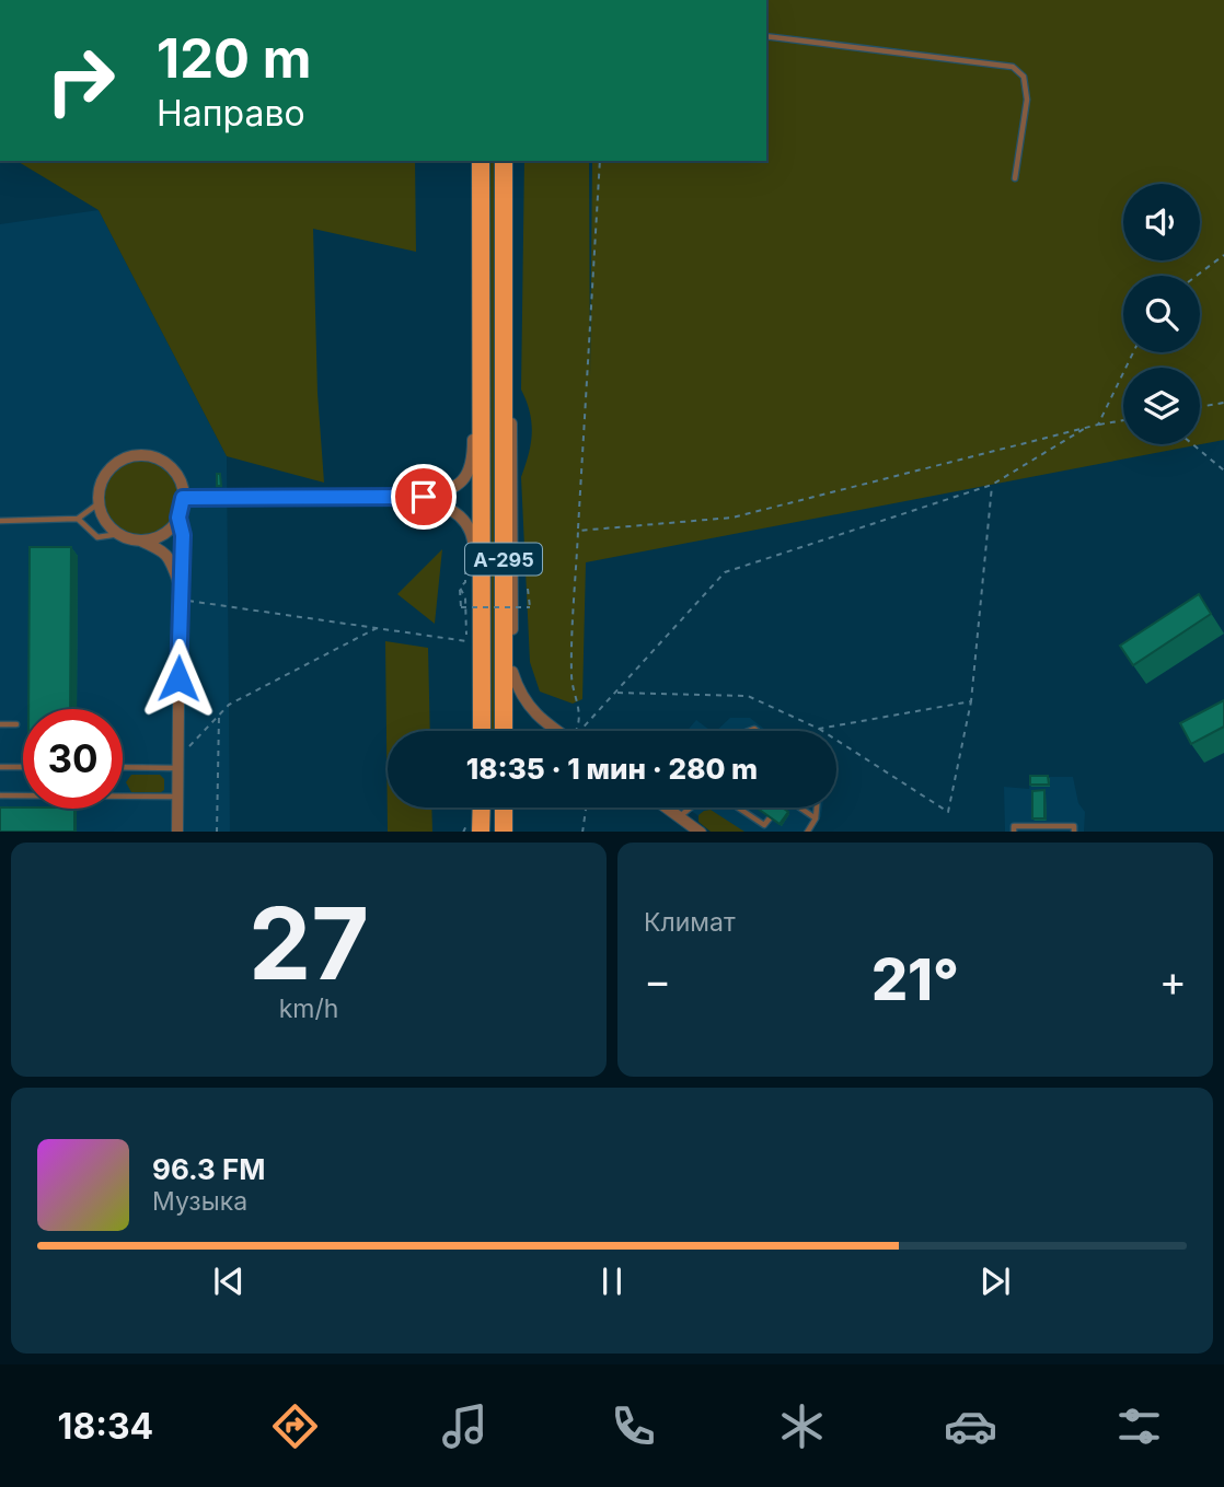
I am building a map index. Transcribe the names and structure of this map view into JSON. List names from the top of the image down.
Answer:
{
  "streets": {
    "highway": ["А-295"]
  },
  "page": {
    "turn": ["120 m", "Направо"],
    "limit": "30",
    "trip": "18:35 · 1 мин · 280 m",
    "tile": [
      ["27", "km/h"],
      "Климат"
    ],
    "heat": ["−", "21°", "+"],
    "song": ["96.3 FM", "Музыка"],
    "tabs": "18:34"
  }
}
